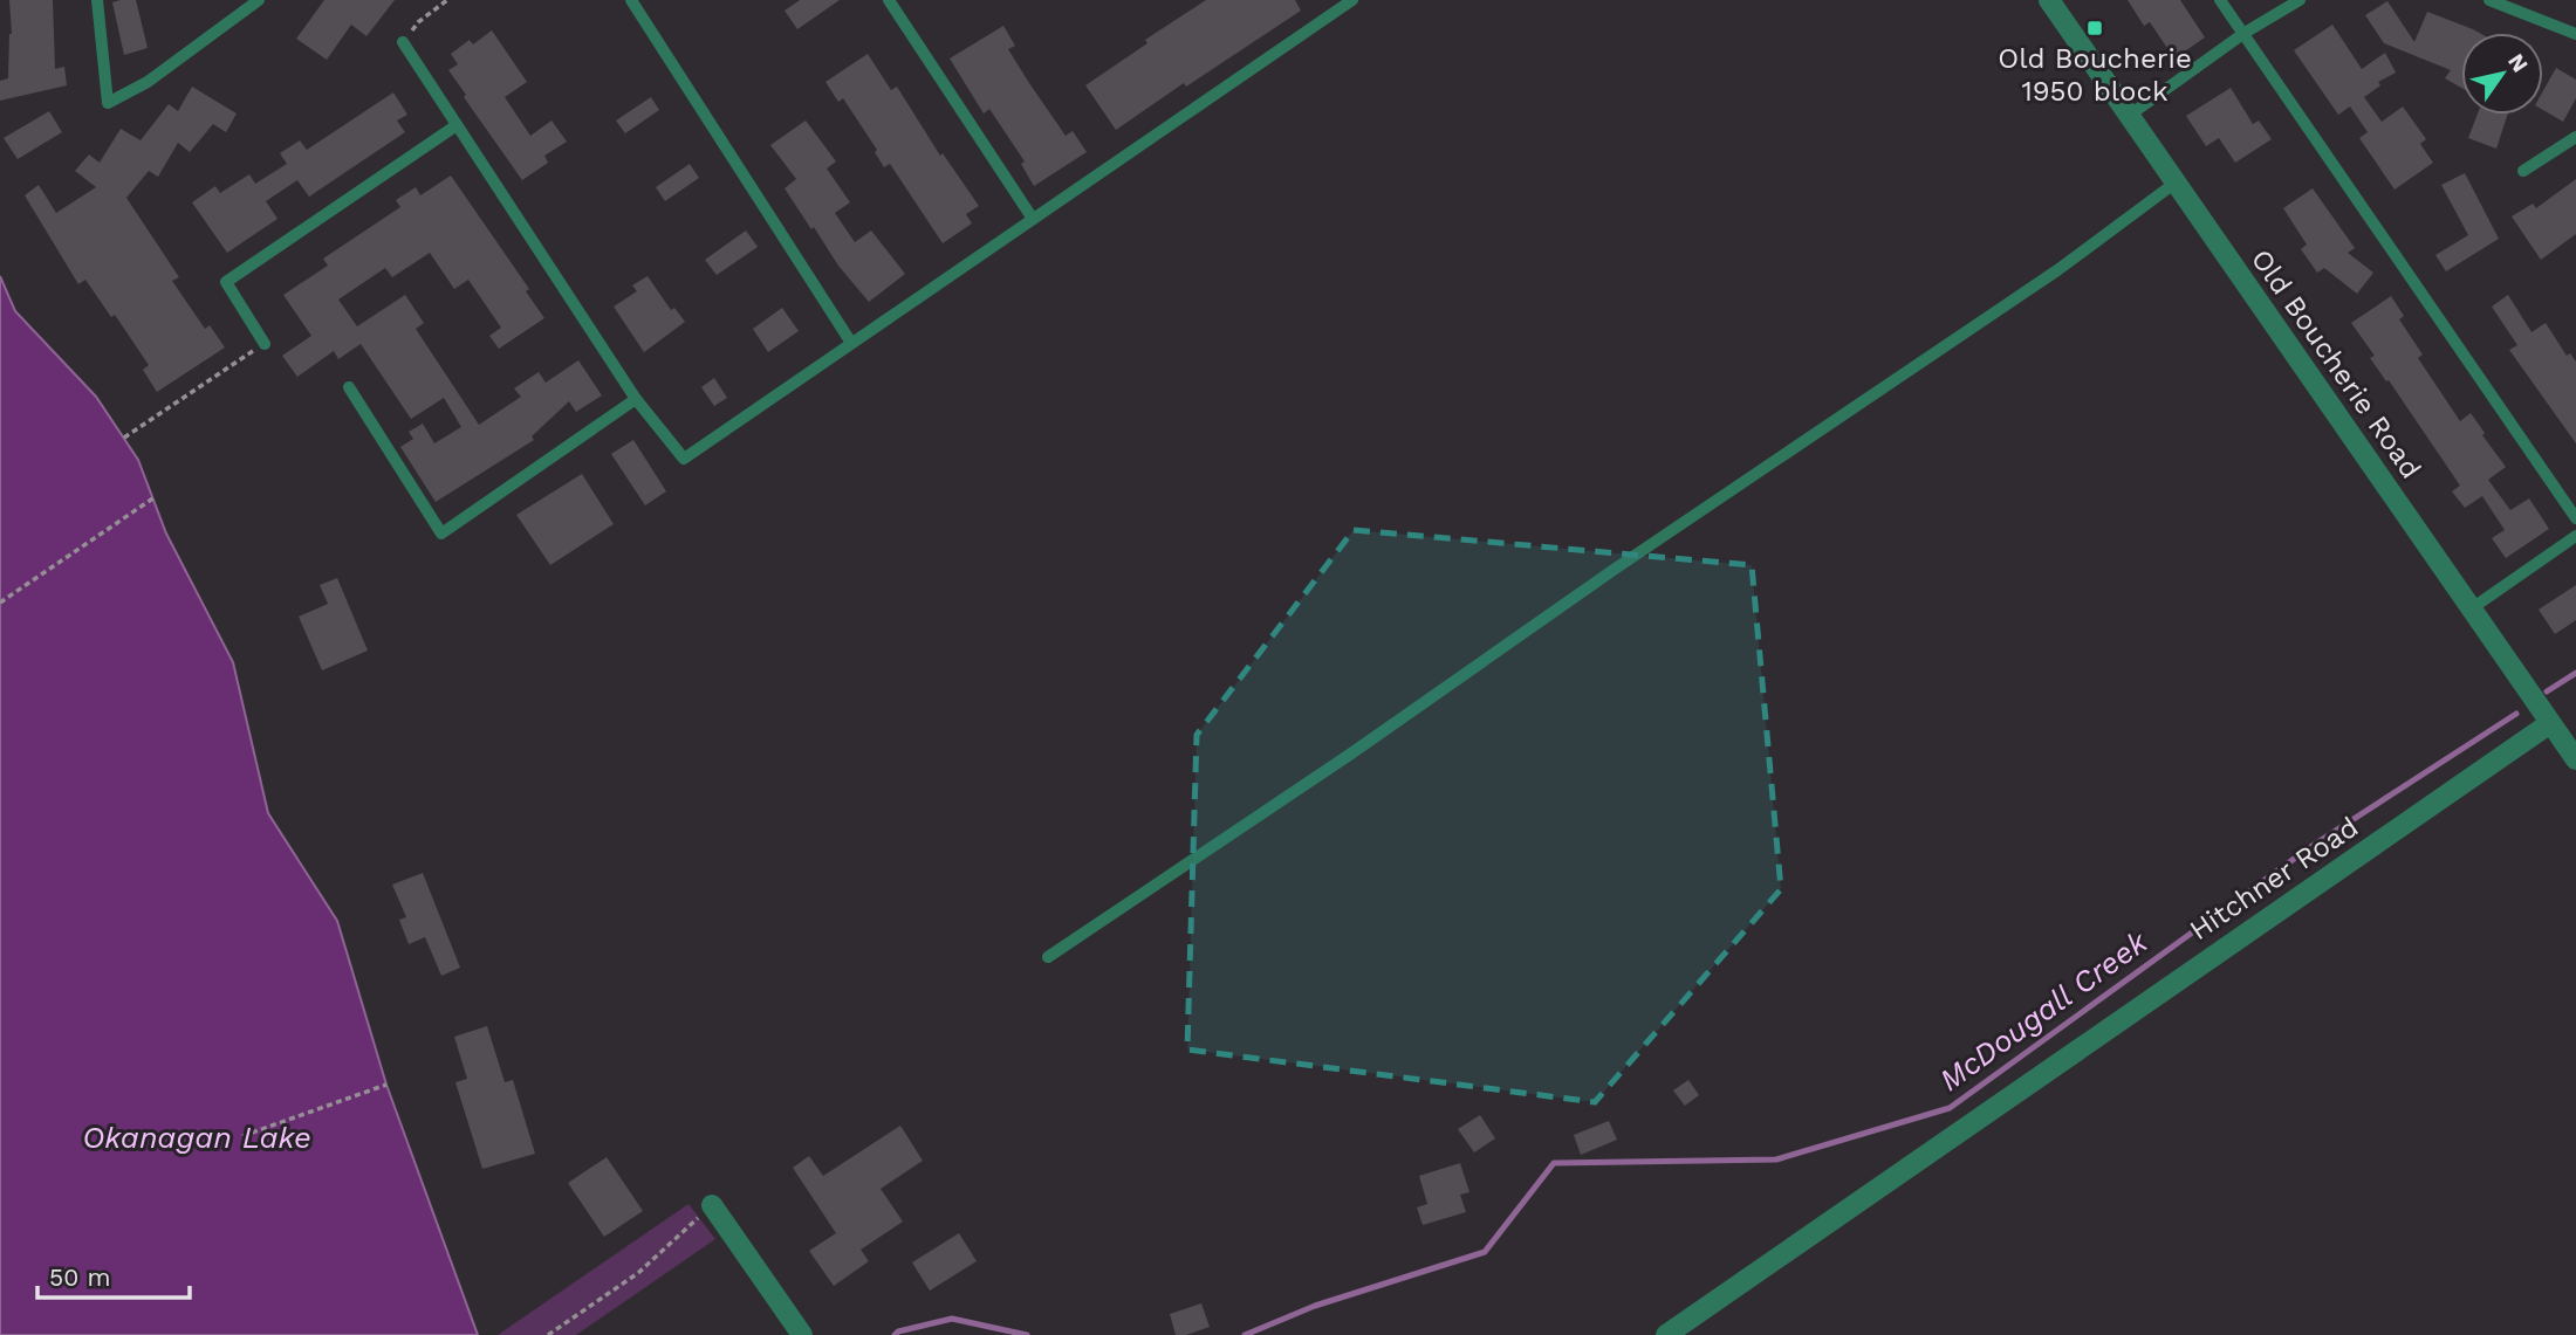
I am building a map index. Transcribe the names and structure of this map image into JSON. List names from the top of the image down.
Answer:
{
  "streets": {
    "street": ["Old Boucherie Road", "Hitchner Road"]
  },
  "crossings": [
    ["Old Boucherie Road", "Hitchner Road"]
  ],
  "water": ["McDougall Creek", "Okanagan Lake"],
  "places": {
    "transit": ["Old Boucherie 1950 block"]
  },
  "scale_bar": "50 m",
  "north": "top right"
}
